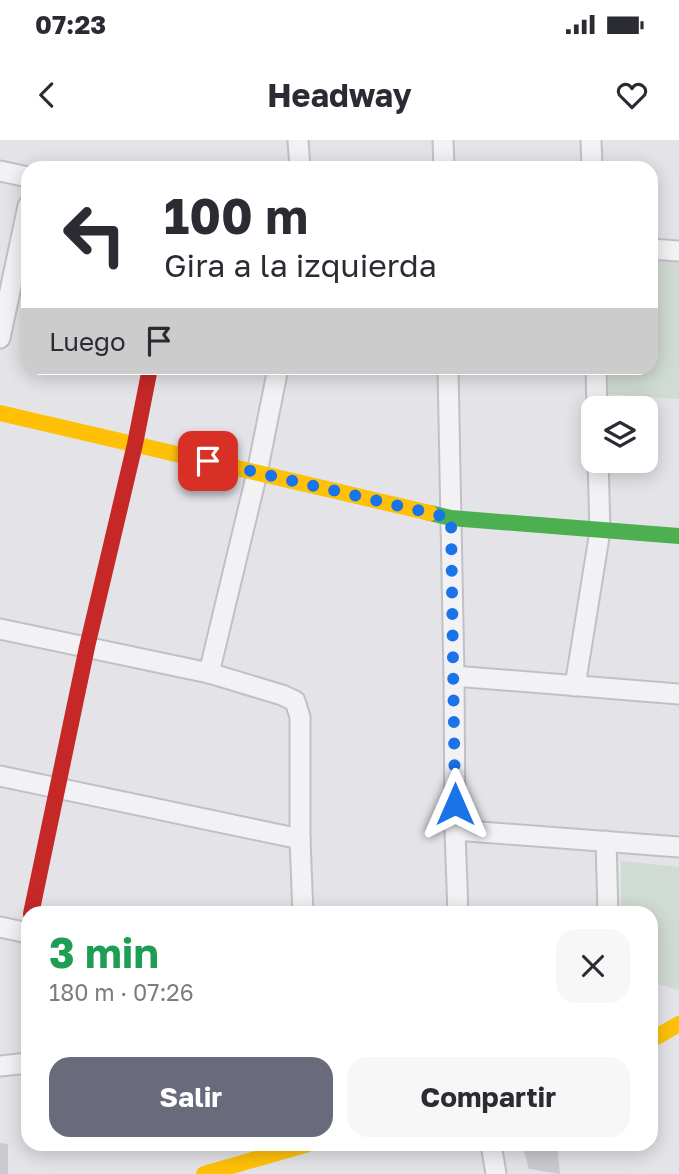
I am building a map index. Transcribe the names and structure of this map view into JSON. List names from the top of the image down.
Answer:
{
  "page": {
    "status": "07:23",
    "header": "Headway",
    "turn": ["100 m", "Gira a la izquierda"],
    "then": "Luego",
    "heading": ["3 min", "180 m · 07:26"],
    "buttons": ["Salir", "Compartir"]
  }
}
